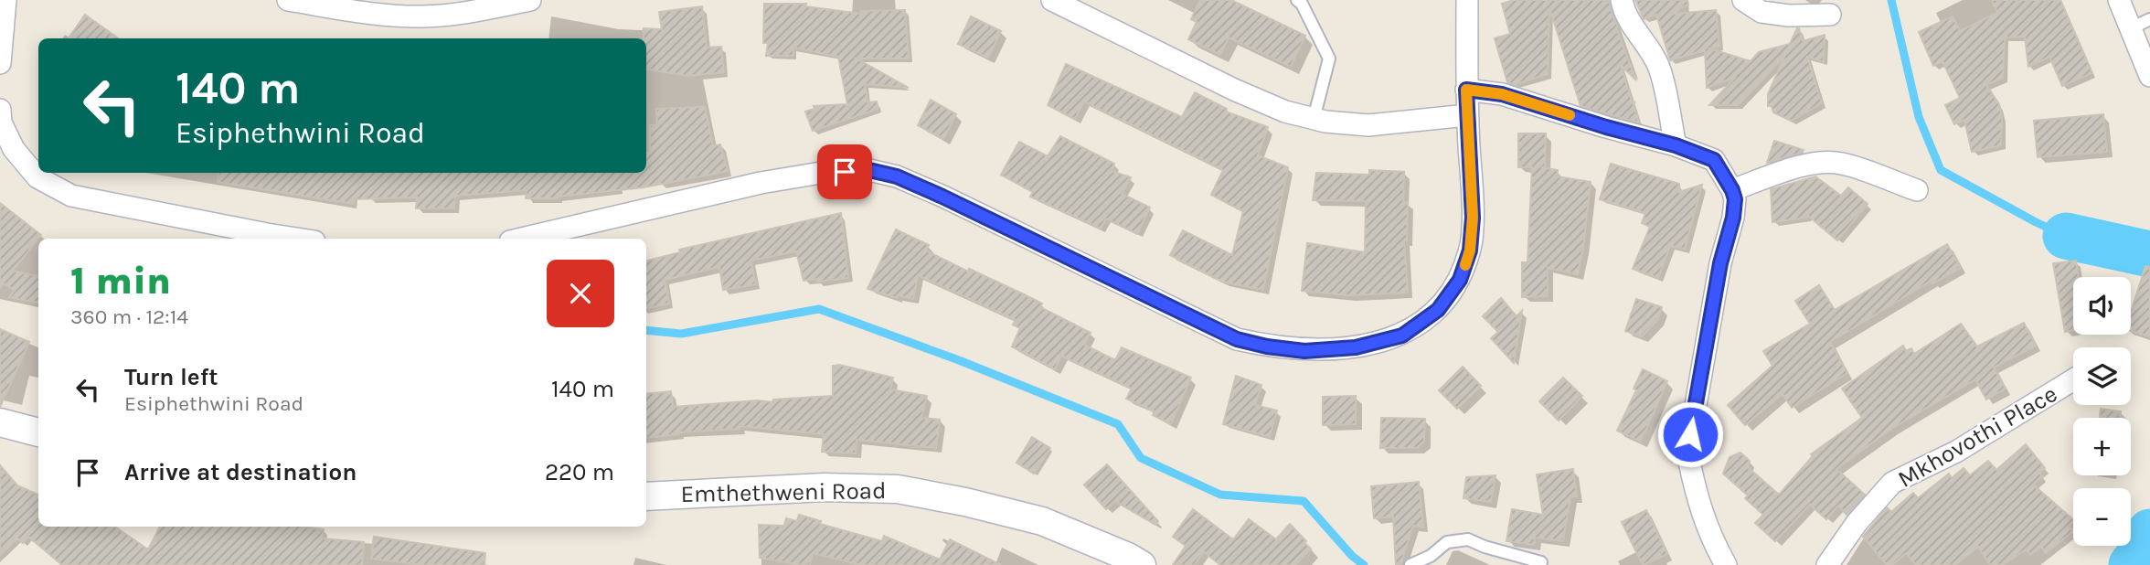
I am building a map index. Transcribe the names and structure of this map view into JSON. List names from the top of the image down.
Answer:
{
  "streets": {
    "street": ["Mkhovothi Place", "Emthethweni Road"]
  },
  "page": {
    "turn": ["140 m", "Esiphethwini Road"],
    "heading": ["1 min", "360 m · 12:14"],
    "map_buttons": ["+", "−"],
    "list": [
      {
        "name": "Turn left",
        "note": "Esiphethwini Road",
        "value": "140 m"
      },
      {
        "name": "Arrive at destination",
        "value": "220 m"
      }
    ]
  }
}
